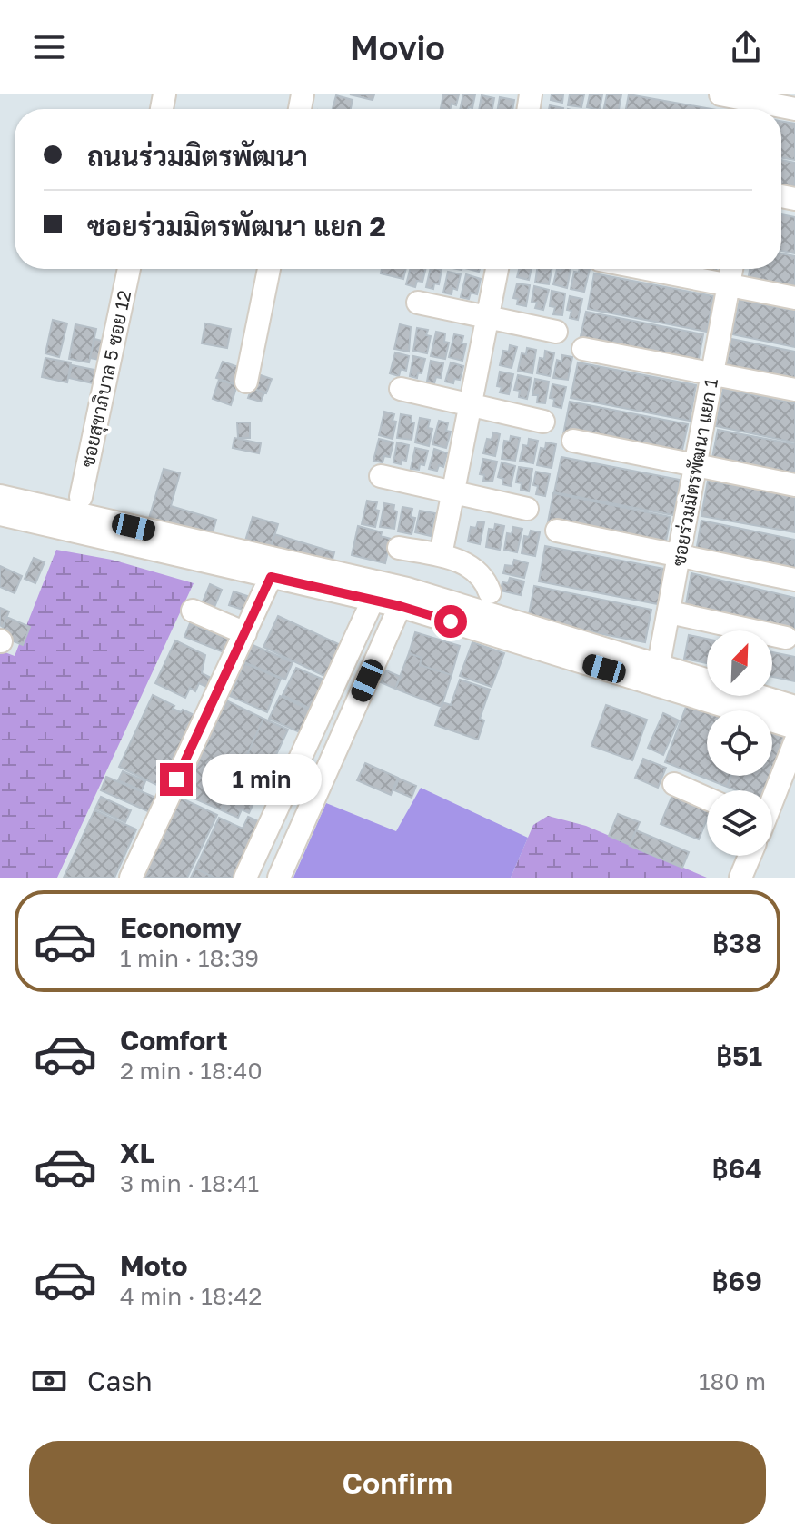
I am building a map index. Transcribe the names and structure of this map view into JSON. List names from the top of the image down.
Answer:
{
  "streets": {
    "street": ["ซอยสุขาภิบาล 5 ซอย 12", "ซอยร่วมมิตรพัฒนา แยก 1"]
  },
  "north": "top right",
  "page": {
    "header": "Movio",
    "banner": ["ถนนร่วมมิตรพัฒนา", "ซอยร่วมมิตรพัฒนา แยก 2"],
    "bubble": "1 min",
    "list": [
      {
        "name": "Economy",
        "note": "1 min · 18:39",
        "value": "฿38"
      },
      {
        "name": "Comfort",
        "note": "2 min · 18:40",
        "value": "฿51"
      },
      {
        "name": "XL",
        "note": "3 min · 18:41",
        "value": "฿64"
      },
      {
        "name": "Moto",
        "note": "4 min · 18:42",
        "value": "฿69"
      }
    ],
    "pay": ["Cash", "180 m"],
    "buttons": "Confirm"
  }
}
